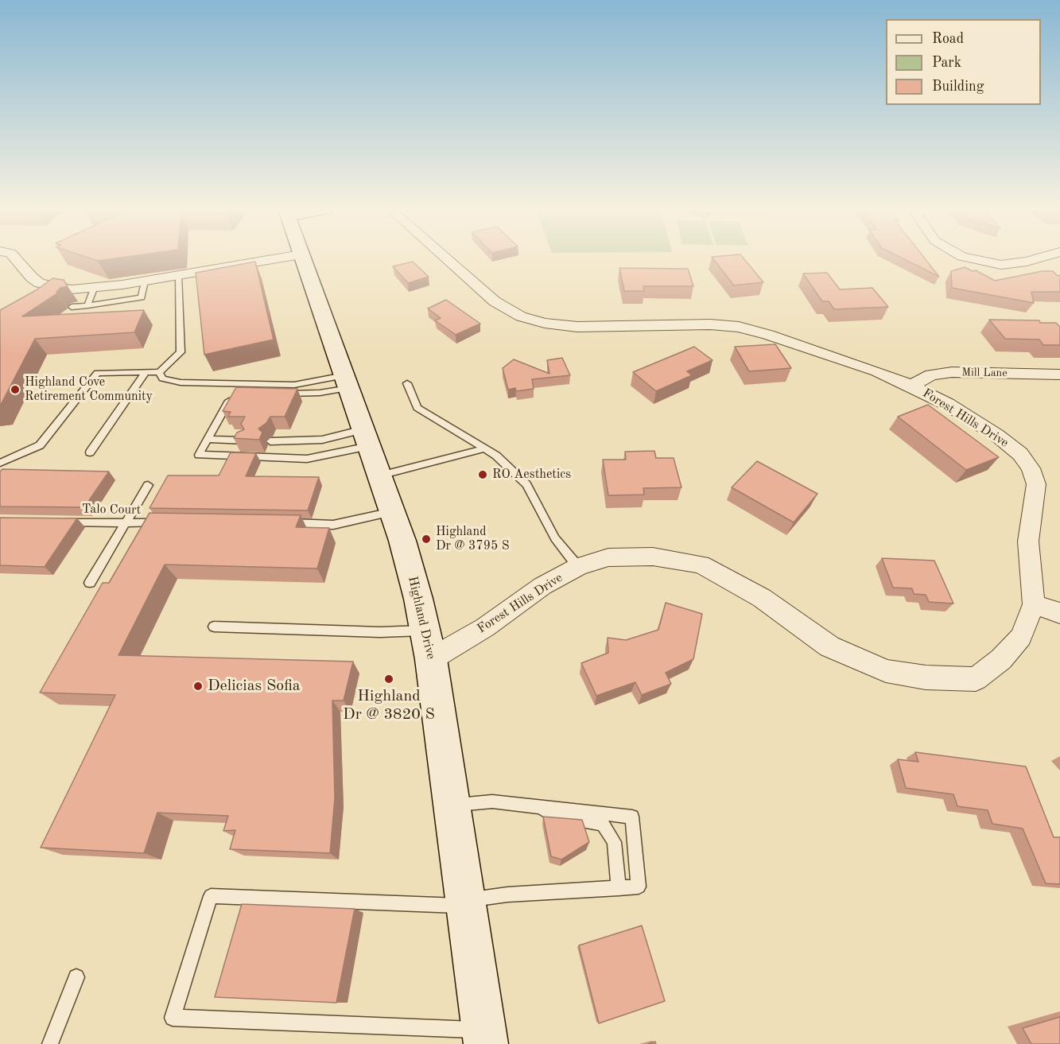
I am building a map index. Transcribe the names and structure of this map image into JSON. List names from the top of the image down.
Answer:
{
  "streets": {
    "main road": ["Highland Drive"],
    "street": ["Mill Lane", "Forest Hills Drive"],
    "lane": ["Talo Court"]
  },
  "crossings": [
    ["Mill Lane", "Forest Hills Drive"],
    ["Forest Hills Drive", "Highland Drive"]
  ],
  "places": [
    "Highland Cove Retirement Community",
    "RO Aesthetics",
    "Highland Dr @ 3795 S",
    "Highland Dr @ 3820 S",
    "Delicias Sofia"
  ],
  "legend": ["Road", "Park", "Building"]
}
